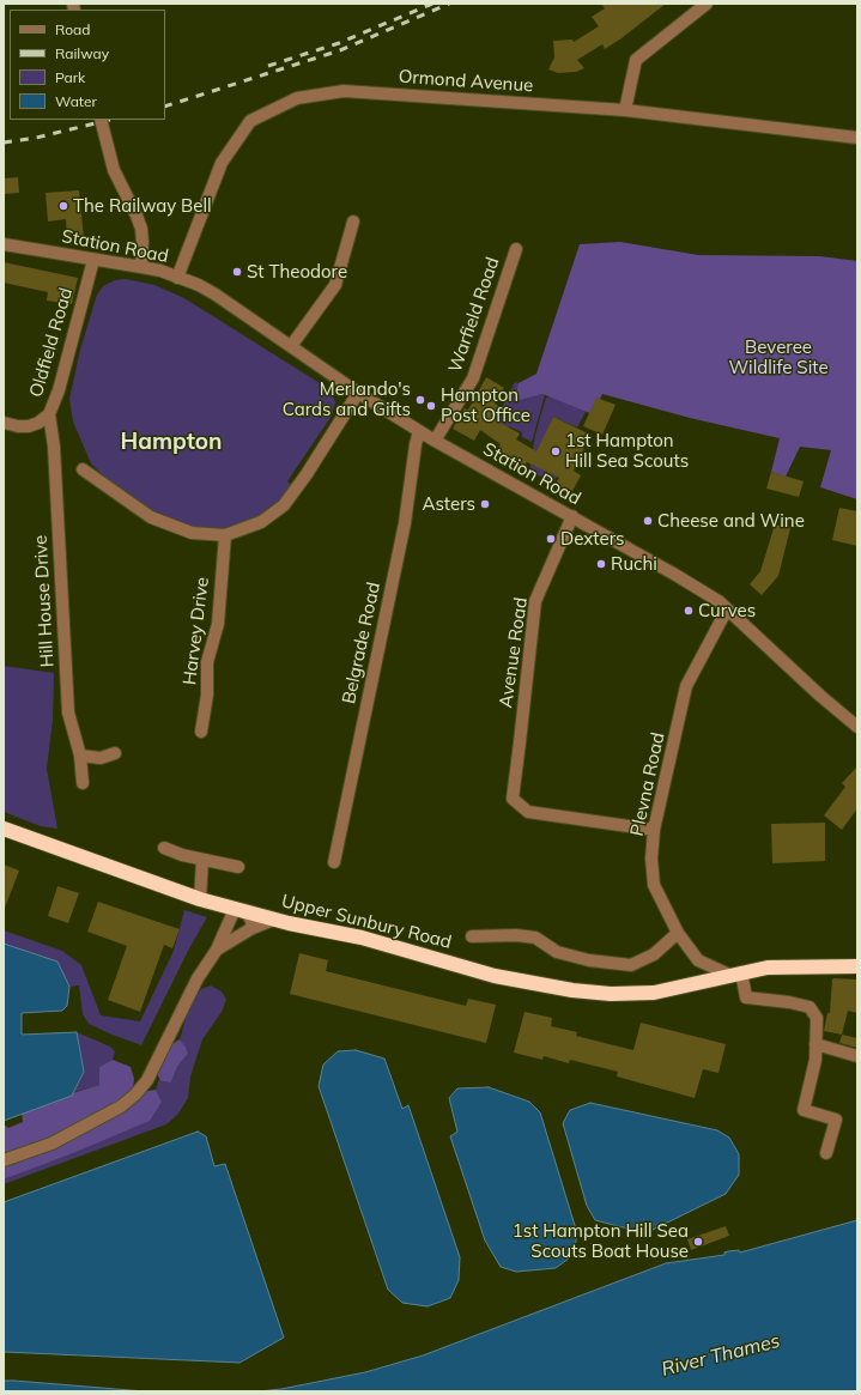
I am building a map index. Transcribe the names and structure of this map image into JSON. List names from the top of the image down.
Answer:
{
  "streets": {
    "highway": ["Upper Sunbury Road"],
    "street": [
      "Ormond Avenue",
      "Station Road",
      "Warfield Road",
      "Oldfield Road",
      "Hill House Drive",
      "Harvey Drive",
      "Belgrade Road",
      "Avenue Road",
      "Plevna Road"
    ]
  },
  "crossings": [
    ["Ormond Avenue", "Station Road"],
    ["Station Road", "Warfield Road"],
    ["Station Road", "Oldfield Road"],
    ["Station Road", "Belgrade Road"],
    ["Station Road", "Avenue Road"],
    ["Station Road", "Plevna Road"],
    ["Oldfield Road", "Hill House Drive"],
    ["Avenue Road", "Plevna Road"],
    ["Plevna Road", "Upper Sunbury Road"]
  ],
  "districts": ["Hampton"],
  "water": ["River Thames"],
  "parks": ["Beveree Wildlife Site"],
  "places": [
    "The Railway Bell",
    "St Theodore",
    "Merlando's Cards and Gifts",
    "Hampton Post Office",
    "1st Hampton Hill Sea Scouts",
    "Asters",
    "Cheese and Wine",
    "Dexters",
    "Ruchi",
    "Curves",
    "1st Hampton Hill Sea Scouts Boat House"
  ],
  "legend": [
    "Road",
    "Railway",
    "Park",
    "Water"
  ]
}
